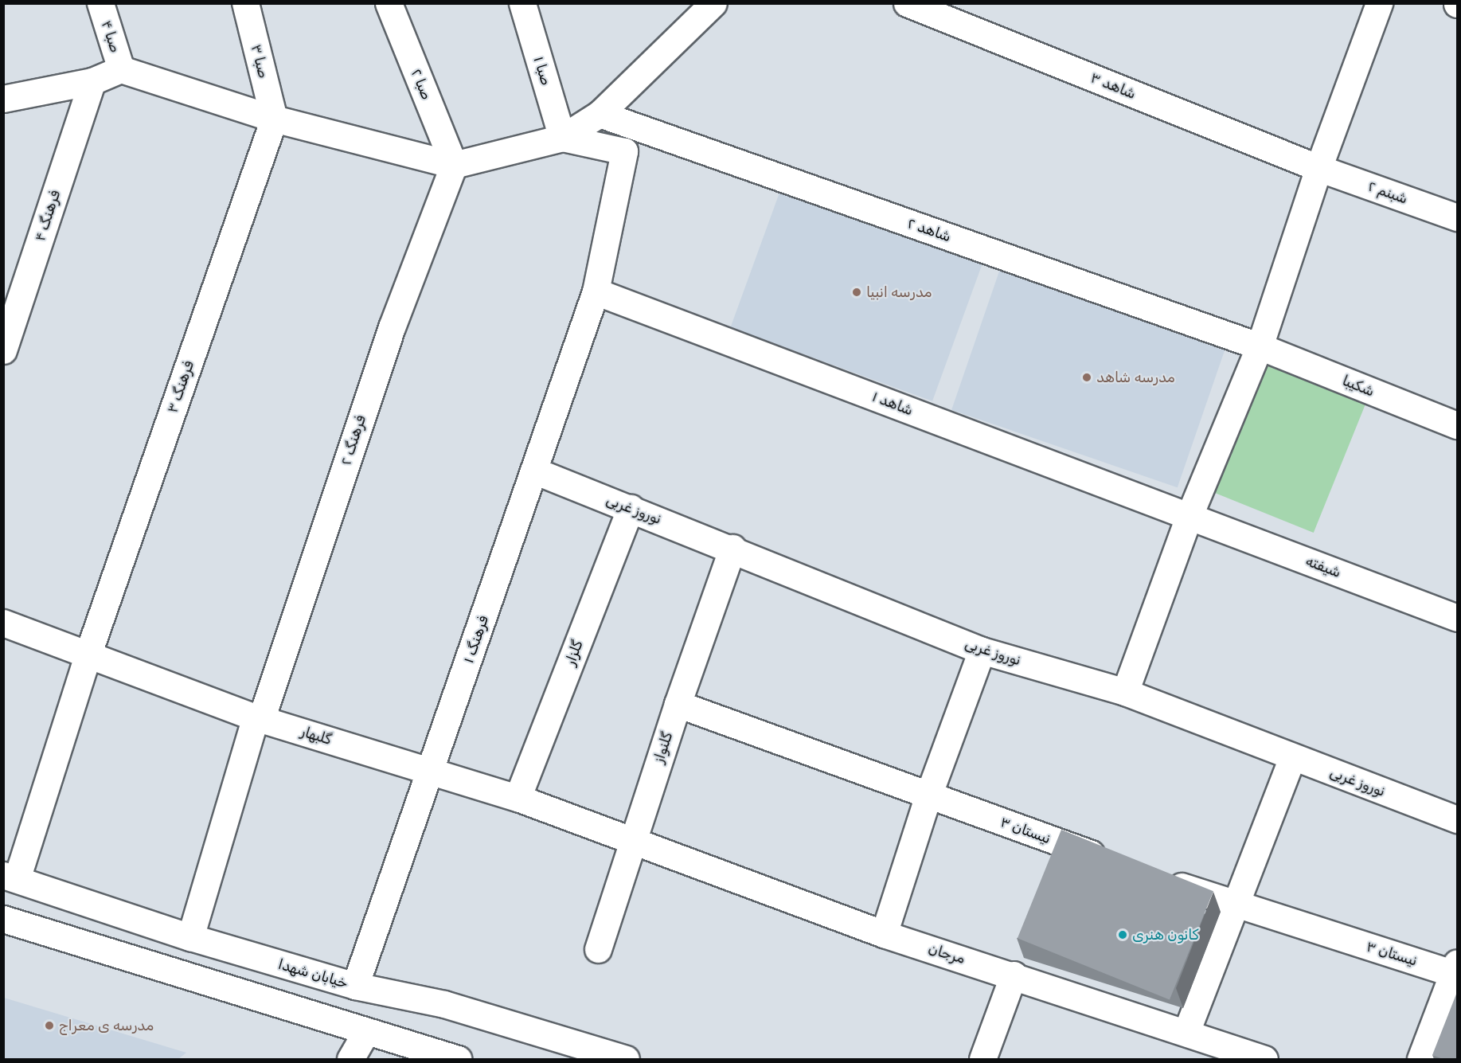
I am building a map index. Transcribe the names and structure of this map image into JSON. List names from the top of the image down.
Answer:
{
  "streets": {
    "street": [
      "صبا ۴",
      "صبا ۳",
      "صبا ۱",
      "صبا ۲",
      "شاهد ۳",
      "شبنم ۲",
      "فرهنگ ۴",
      "شاهد ۲",
      "شکیبا",
      "فرهنگ ۳",
      "شاهد ۱",
      "فرهنگ ۲",
      "نوروز غربی",
      "شیفته",
      "فرهنگ ۱",
      "گلزار",
      "گلبهار",
      "گلنواز",
      "نیستان ۳",
      "مرجان",
      "خیابان شهدا"
    ]
  },
  "crossings": [
    ["صبا ۳", "فرهنگ ۳"],
    ["صبا ۱", "فرهنگ ۱"],
    ["صبا ۲", "فرهنگ ۲"],
    ["شاهد ۳", "شبنم ۲"],
    ["شاهد ۲", "شکیبا"],
    ["فرهنگ ۳", "گلبهار"],
    ["فرهنگ ۳", "خیابان شهدا"],
    ["شاهد ۱", "شیفته"],
    ["شاهد ۱", "فرهنگ ۱"],
    ["فرهنگ ۲", "گلبهار"],
    ["فرهنگ ۲", "خیابان شهدا"],
    ["نوروز غربی", "فرهنگ ۱"],
    ["نوروز غربی", "گلزار"],
    ["نوروز غربی", "گلنواز"],
    ["فرهنگ ۱", "گلبهار"],
    ["فرهنگ ۱", "خیابان شهدا"],
    ["گلزار", "گلبهار"],
    ["گلبهار", "گلنواز"],
    ["گلبهار", "مرجان"],
    ["گلنواز", "نیستان ۳"],
    ["گلنواز", "مرجان"]
  ],
  "places": [
    "مدرسه انبیا",
    "مدرسه شاهد",
    "کانون هنری",
    "مدرسه ی معراج"
  ]
}
